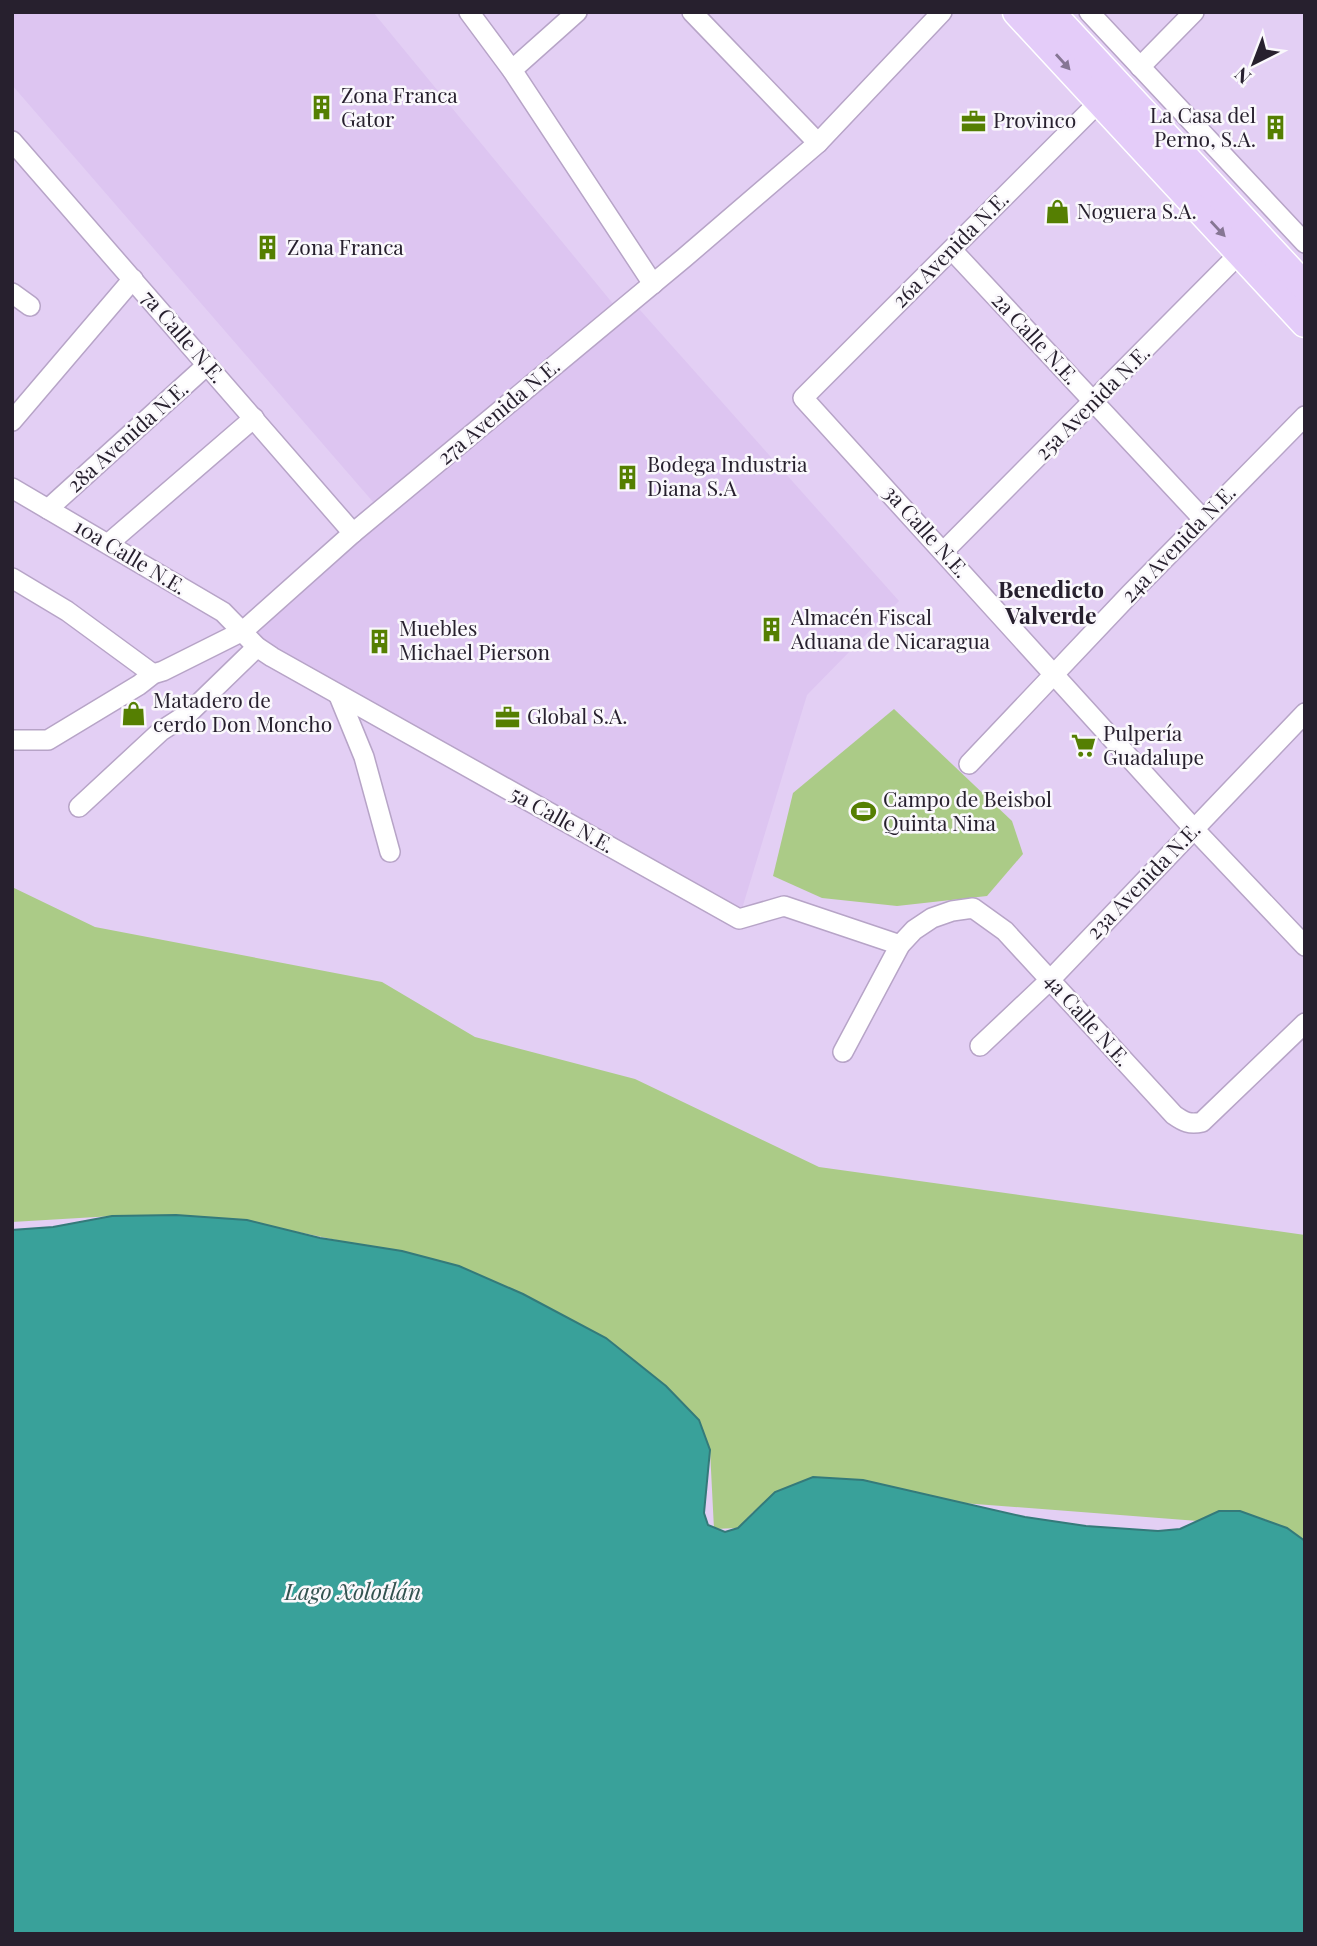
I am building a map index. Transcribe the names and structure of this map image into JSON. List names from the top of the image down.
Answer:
{
  "streets": {
    "street": [
      "26a Avenida N.E.",
      "7a Calle N.E.",
      "2a Calle N.E.",
      "25a Avenida N.E.",
      "27a Avenida N.E.",
      "28a Avenida N.E.",
      "3a Calle N.E.",
      "24a Avenida N.E.",
      "10a Calle N.E.",
      "5a Calle N.E.",
      "23a Avenida N.E.",
      "4a Calle N.E."
    ]
  },
  "crossings": [
    ["26a Avenida N.E.", "2a Calle N.E."],
    ["26a Avenida N.E.", "3a Calle N.E."],
    ["7a Calle N.E.", "27a Avenida N.E."],
    ["7a Calle N.E.", "28a Avenida N.E."],
    ["2a Calle N.E.", "25a Avenida N.E."],
    ["2a Calle N.E.", "24a Avenida N.E."],
    ["25a Avenida N.E.", "3a Calle N.E."],
    ["27a Avenida N.E.", "10a Calle N.E."],
    ["27a Avenida N.E.", "5a Calle N.E."],
    ["28a Avenida N.E.", "10a Calle N.E."],
    ["3a Calle N.E.", "24a Avenida N.E."],
    ["3a Calle N.E.", "23a Avenida N.E."],
    ["10a Calle N.E.", "5a Calle N.E."],
    ["5a Calle N.E.", "4a Calle N.E."],
    ["23a Avenida N.E.", "4a Calle N.E."]
  ],
  "districts": ["Benedicto Valverde"],
  "water": ["Lago Xolotlán"],
  "places": {
    "building": [
      "Zona Franca Gator",
      "La Casa del Perno, S.A.",
      "Zona Franca",
      "Bodega Industria Diana S.A",
      "Almacén Fiscal Aduana de Nicaragua",
      "Muebles Michael Pierson"
    ],
    "office": ["Provinco", "Global S.A."],
    "shop": ["Noguera S.A.", "Matadero de cerdo Don Moncho"],
    "supermarket": ["Pulpería Guadalupe"],
    "sports": ["Campo de Beisbol Quinta Nina"]
  },
  "north": "bottom left"
}
